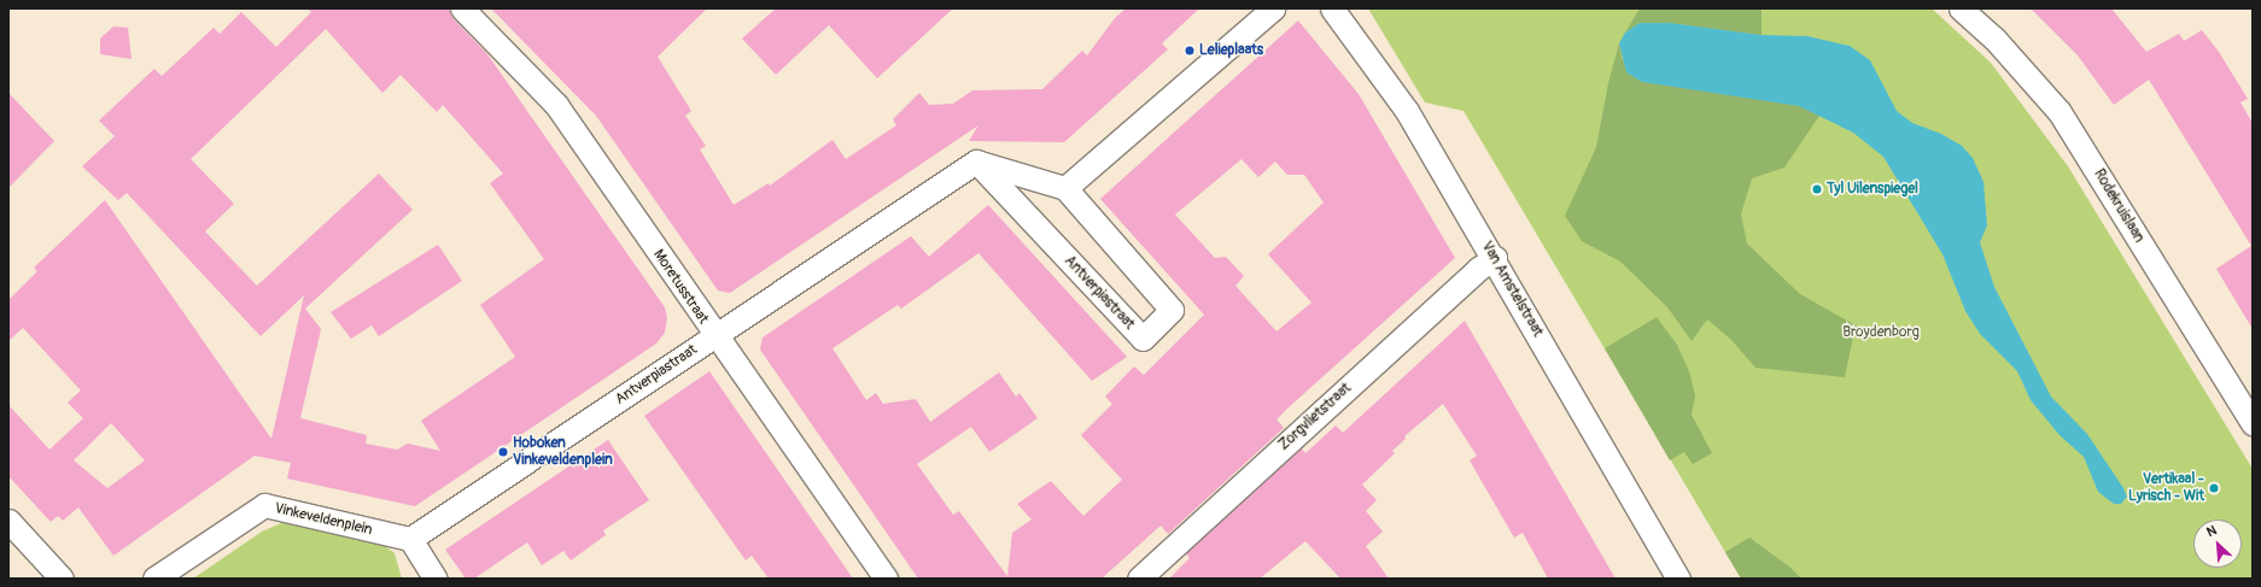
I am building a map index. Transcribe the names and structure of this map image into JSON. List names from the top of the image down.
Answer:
{
  "streets": {
    "street": [
      "Rodekruislaan",
      "Moretusstraat",
      "Van Amstelstraat",
      "Antverpiastraat",
      "Zorgvlietstraat",
      "Vinkeveldenplein"
    ]
  },
  "crossings": [
    ["Moretusstraat", "Antverpiastraat"],
    ["Van Amstelstraat", "Zorgvlietstraat"],
    ["Antverpiastraat", "Vinkeveldenplein"]
  ],
  "parks": ["Broydenborg"],
  "places": [
    "Lelieplaats",
    "Tyl Uilenspiegel",
    "Hoboken Vinkeveldenplein",
    "Vertikaal - Lyrisch - Wit"
  ],
  "north": "top left"
}
